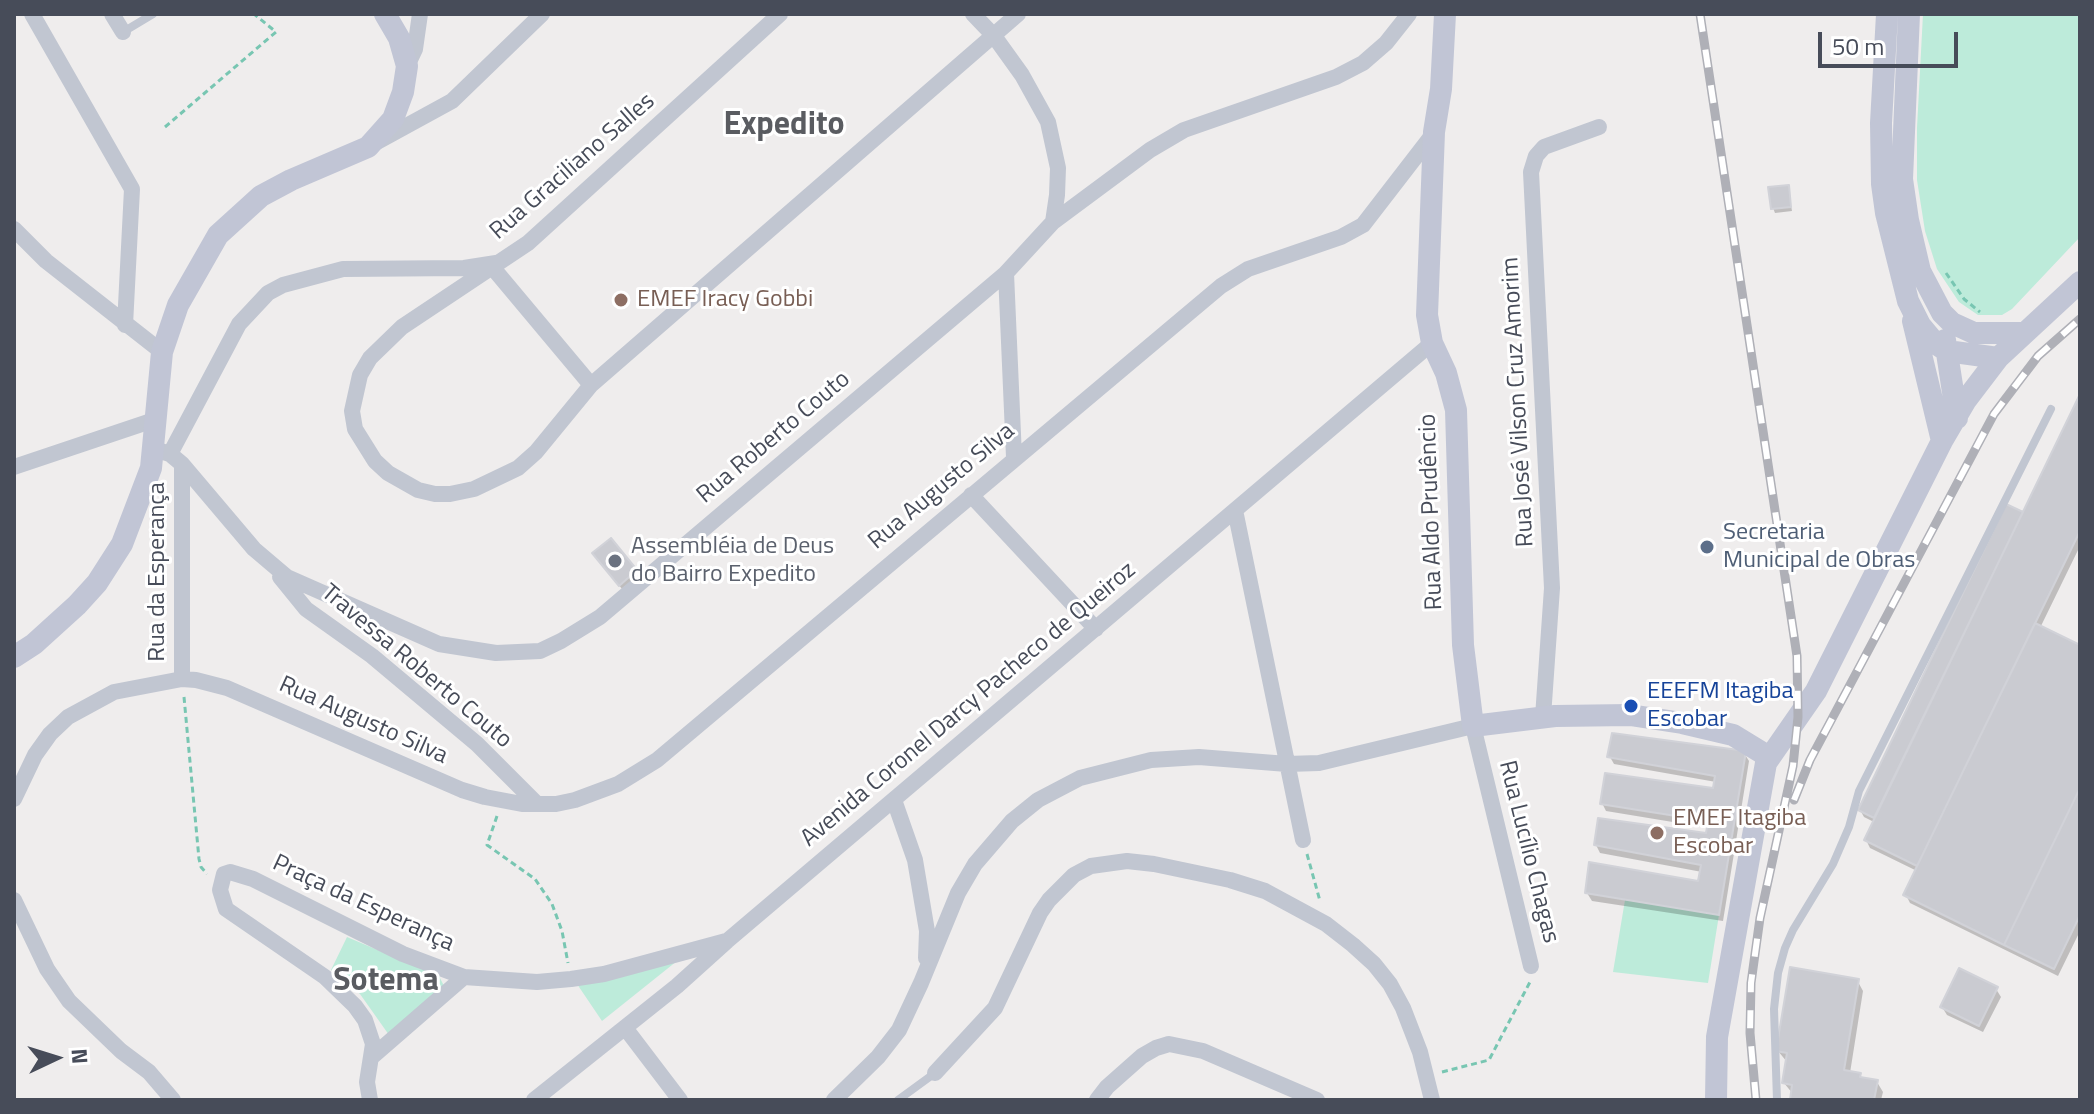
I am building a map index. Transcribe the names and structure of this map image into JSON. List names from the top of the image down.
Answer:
{
  "streets": {
    "street": [
      "Rua Graciliano Salles",
      "Rua José Vilson Cruz Amorim",
      "Rua Roberto Couto",
      "Rua Augusto Silva",
      "Rua Aldo Prudêncio",
      "Rua da Esperança",
      "Travessa Roberto Couto",
      "Avenida Coronel Darcy Pacheco de Queiroz",
      "Rua Lucílio Chagas",
      "Praça da Esperança"
    ]
  },
  "crossings": [
    ["Rua Graciliano Salles", "Rua Roberto Couto"],
    ["Rua Graciliano Salles", "Rua da Esperança"],
    ["Rua Roberto Couto", "Rua da Esperança"],
    ["Rua Roberto Couto", "Travessa Roberto Couto"],
    ["Rua Augusto Silva", "Rua Aldo Prudêncio"],
    ["Rua Augusto Silva", "Rua da Esperança"],
    ["Rua Augusto Silva", "Travessa Roberto Couto"],
    ["Rua Aldo Prudêncio", "Avenida Coronel Darcy Pacheco de Queiroz"],
    ["Rua Aldo Prudêncio", "Rua Lucílio Chagas"]
  ],
  "districts": ["Expedito", "Sotema"],
  "places": [
    "EMEF Iracy Gobbi",
    "Secretaria Municipal de Obras",
    "Assembléia de Deus do Bairro Expedito",
    "EEEFM Itagiba Escobar",
    "EMEF Itagiba Escobar"
  ],
  "scale_bar": "50 m",
  "north": "right"
}
